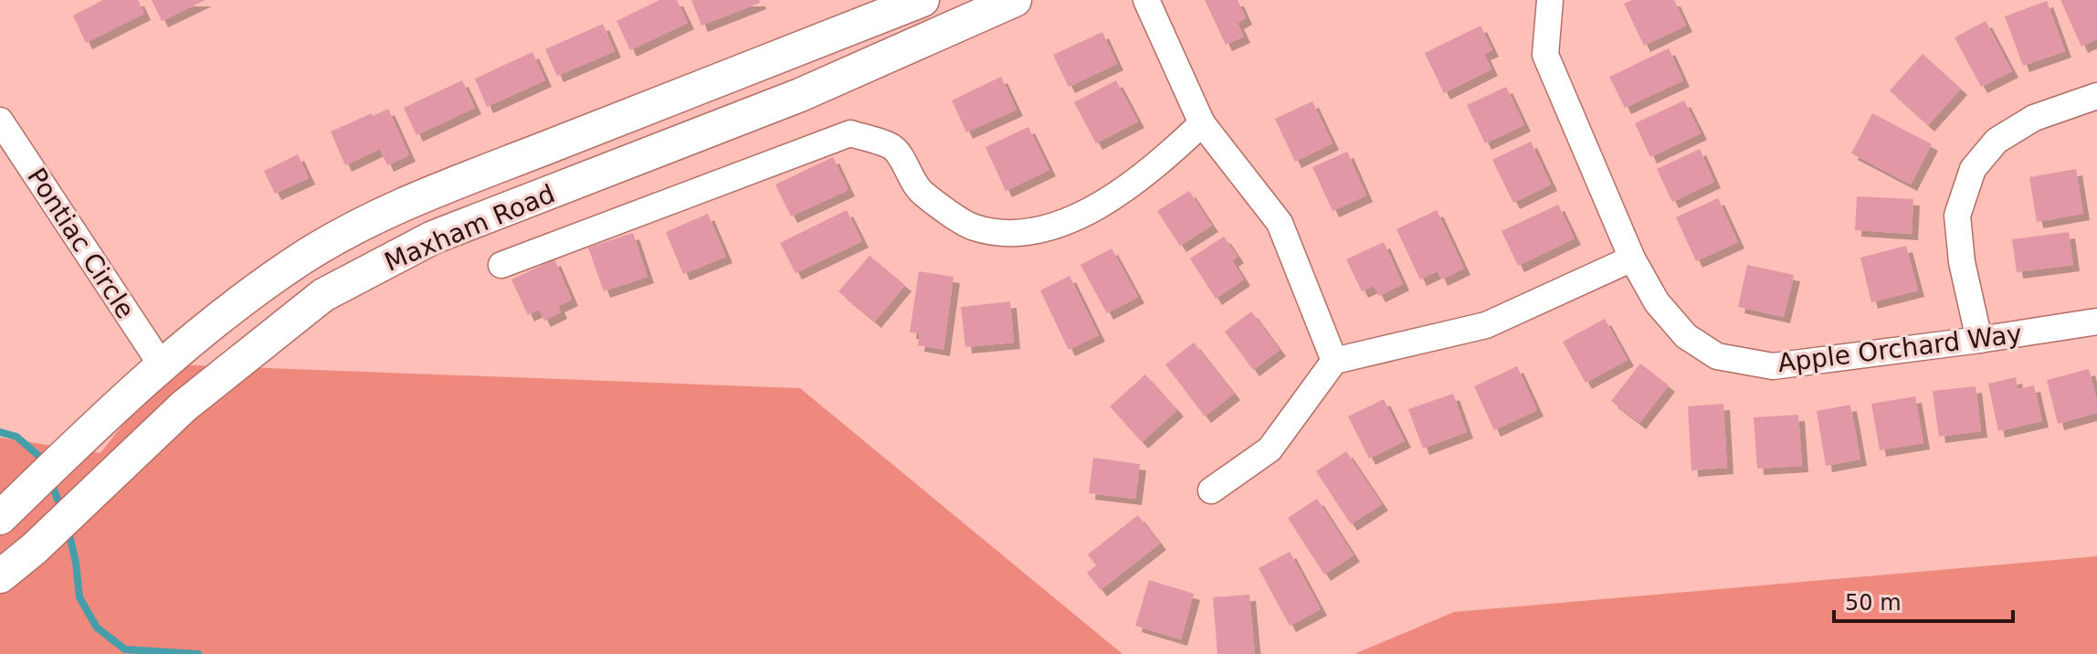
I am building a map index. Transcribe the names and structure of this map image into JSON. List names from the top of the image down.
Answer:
{
  "streets": {
    "main road": ["Maxham Road"],
    "street": ["Pontiac Circle", "Apple Orchard Way"]
  },
  "crossings": [
    ["Maxham Road", "Pontiac Circle"]
  ],
  "scale_bar": "50 m"
}
